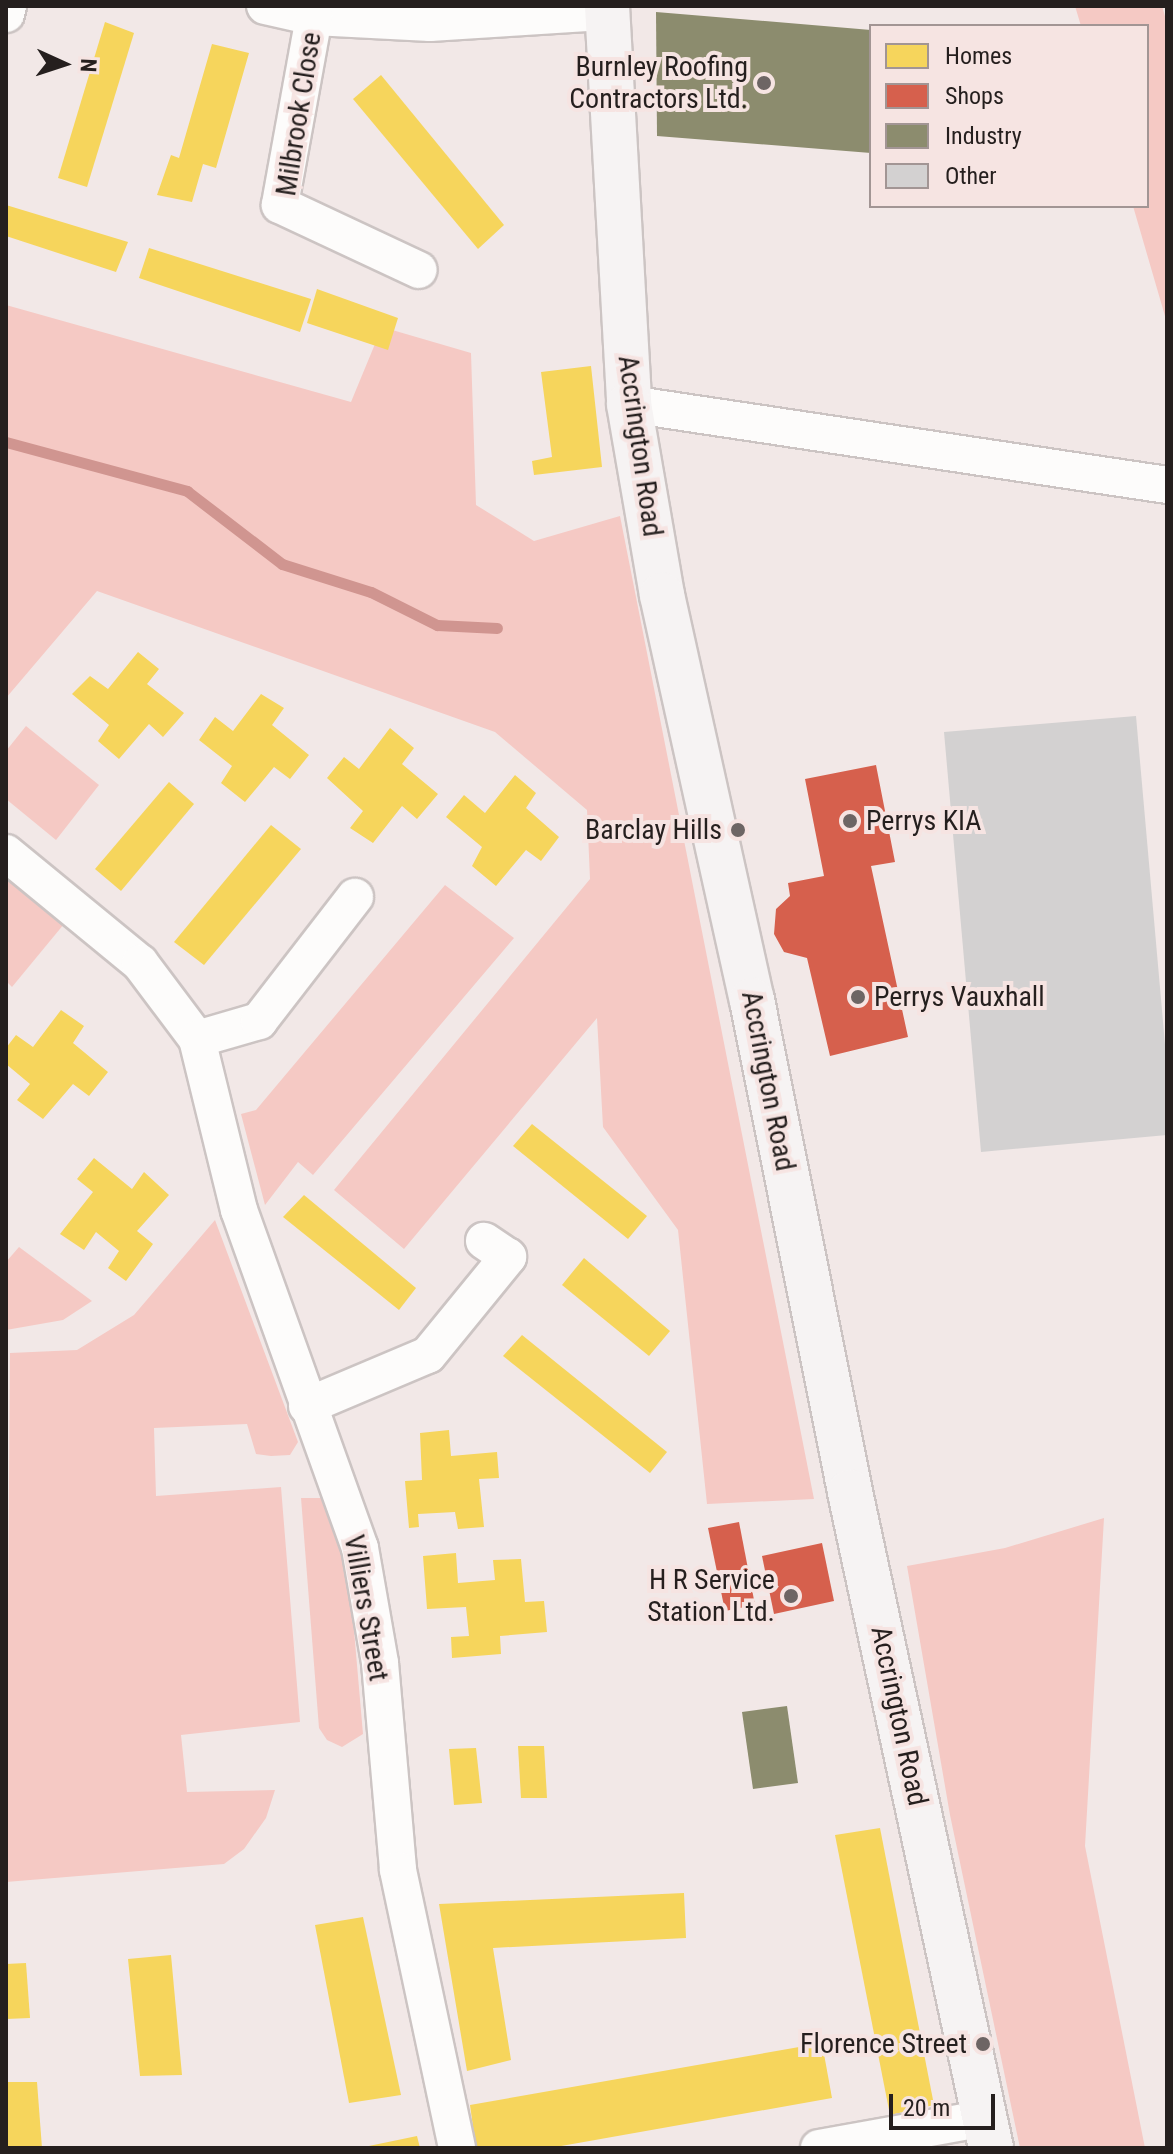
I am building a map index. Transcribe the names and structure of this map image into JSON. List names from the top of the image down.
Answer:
{
  "streets": {
    "main road": ["Accrington Road"],
    "street": ["Milbrook Close", "Villiers Street"]
  },
  "places": [
    "Burnley Roofing Contractors Ltd.",
    "Perrys KIA",
    "Barclay Hills",
    "Perrys Vauxhall",
    "H R Service Station Ltd.",
    "Florence Street"
  ],
  "legend": [
    "Homes",
    "Shops",
    "Industry",
    "Other"
  ],
  "scale_bar": "20 m",
  "north": "right"
}
